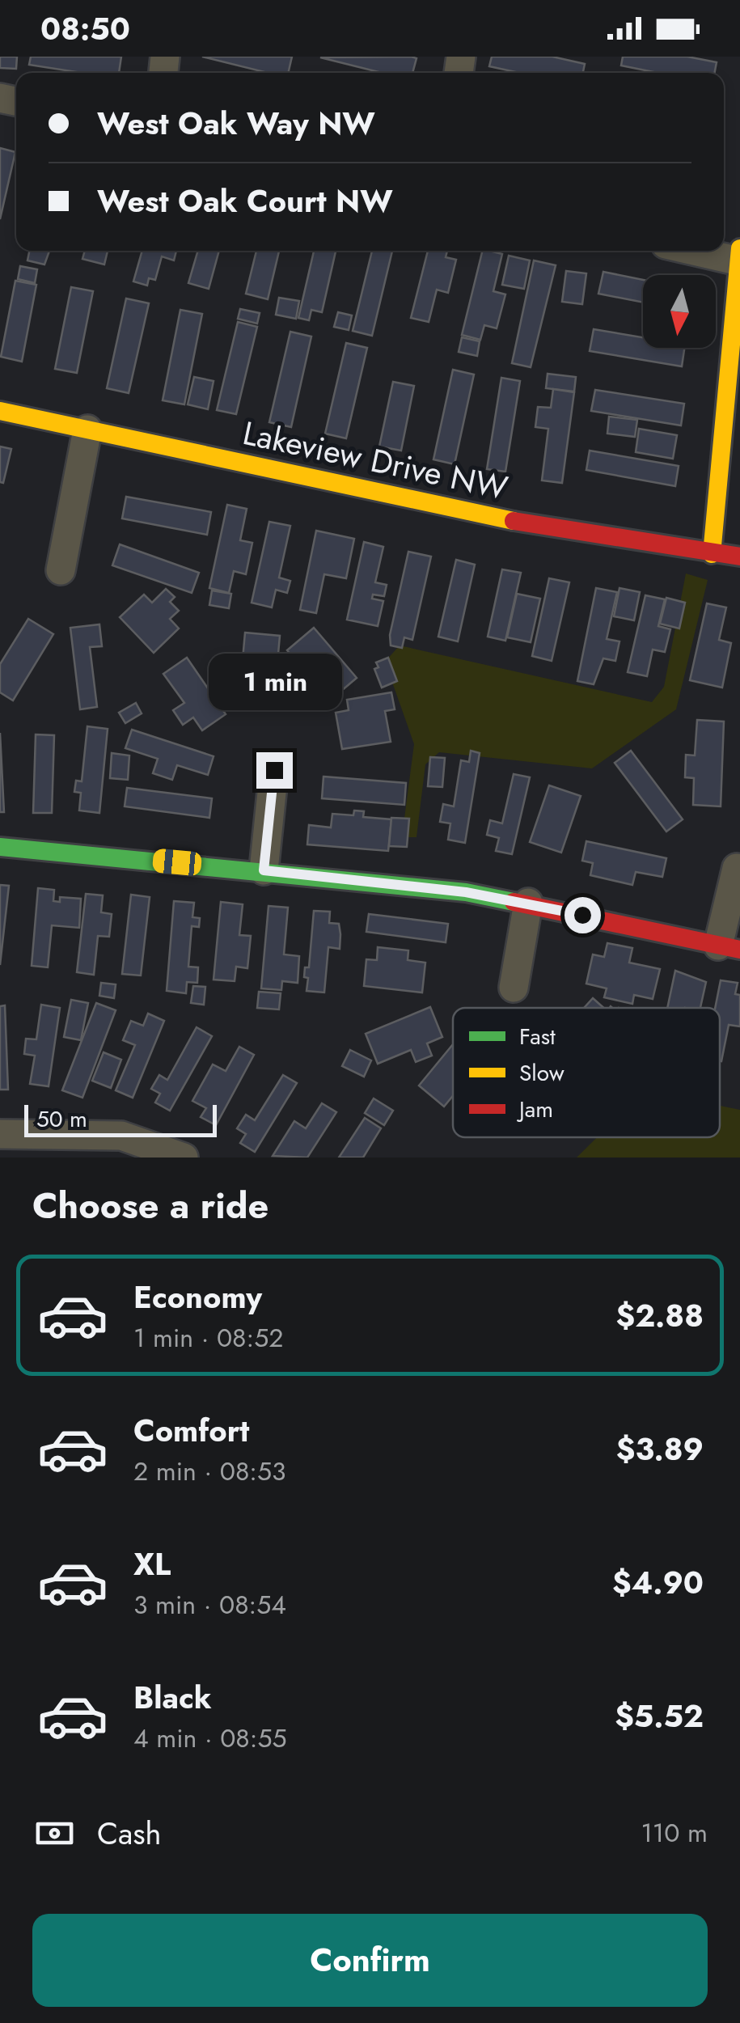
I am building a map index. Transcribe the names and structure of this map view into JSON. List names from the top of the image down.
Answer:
{
  "streets": {
    "street": ["Lakeview Drive NW"]
  },
  "legend": ["Fast", "Slow", "Jam"],
  "scale_bar": "50 m",
  "north": "bottom",
  "page": {
    "status": "08:50",
    "banner": ["West Oak Way NW", "West Oak Court NW"],
    "bubble": "1 min",
    "scale": "50 m",
    "heading": "Choose a ride",
    "list": [
      {
        "name": "Economy",
        "note": "1 min · 08:52",
        "value": "$2.88"
      },
      {
        "name": "Comfort",
        "note": "2 min · 08:53",
        "value": "$3.89"
      },
      {
        "name": "XL",
        "note": "3 min · 08:54",
        "value": "$4.90"
      },
      {
        "name": "Black",
        "note": "4 min · 08:55",
        "value": "$5.52"
      }
    ],
    "pay": ["Cash", "110 m"],
    "buttons": "Confirm"
  }
}
